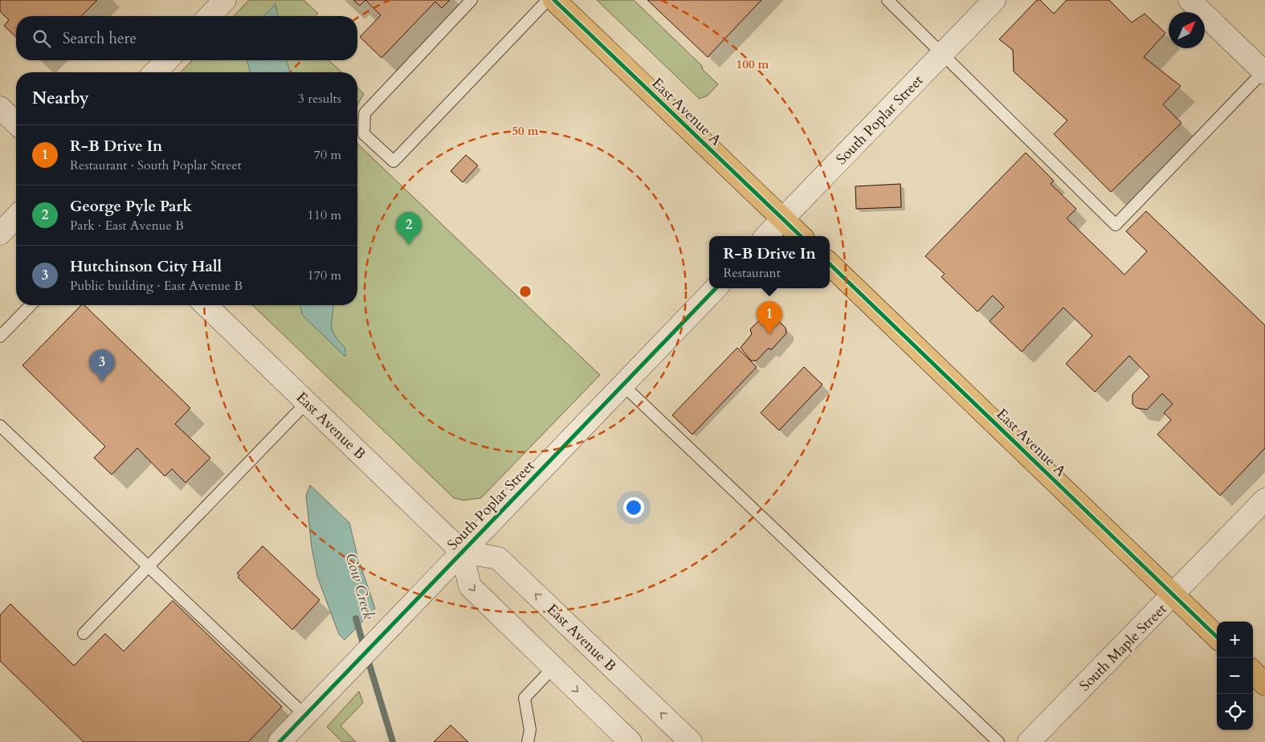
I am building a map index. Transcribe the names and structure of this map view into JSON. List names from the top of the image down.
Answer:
{
  "streets": {
    "main road": ["East Avenue A"],
    "street": ["South Poplar Street", "East Avenue B", "South Maple Street"]
  },
  "crossings": [
    ["East Avenue A", "South Poplar Street"],
    ["East Avenue A", "South Maple Street"],
    ["South Poplar Street", "East Avenue B"]
  ],
  "water": ["Cow Creek"],
  "north": "top right",
  "page": {
    "search": "Search here",
    "heading": ["Nearby", "3 results"],
    "list": [
      {
        "mark": "1",
        "name": "R-B Drive In",
        "note": "Restaurant · South Poplar Street",
        "value": "70 m"
      },
      {
        "mark": "2",
        "name": "George Pyle Park",
        "note": "Park · East Avenue B",
        "value": "110 m"
      },
      {
        "mark": "3",
        "name": "Hutchinson City Hall",
        "note": "Public building · East Avenue B",
        "value": "170 m"
      }
    ],
    "pins": ["2", "1", "3"],
    "popup": ["R-B Drive In", "Restaurant"],
    "map_buttons": ["+", "−"]
  },
  "rings": ["100 m", "50 m"]
}
